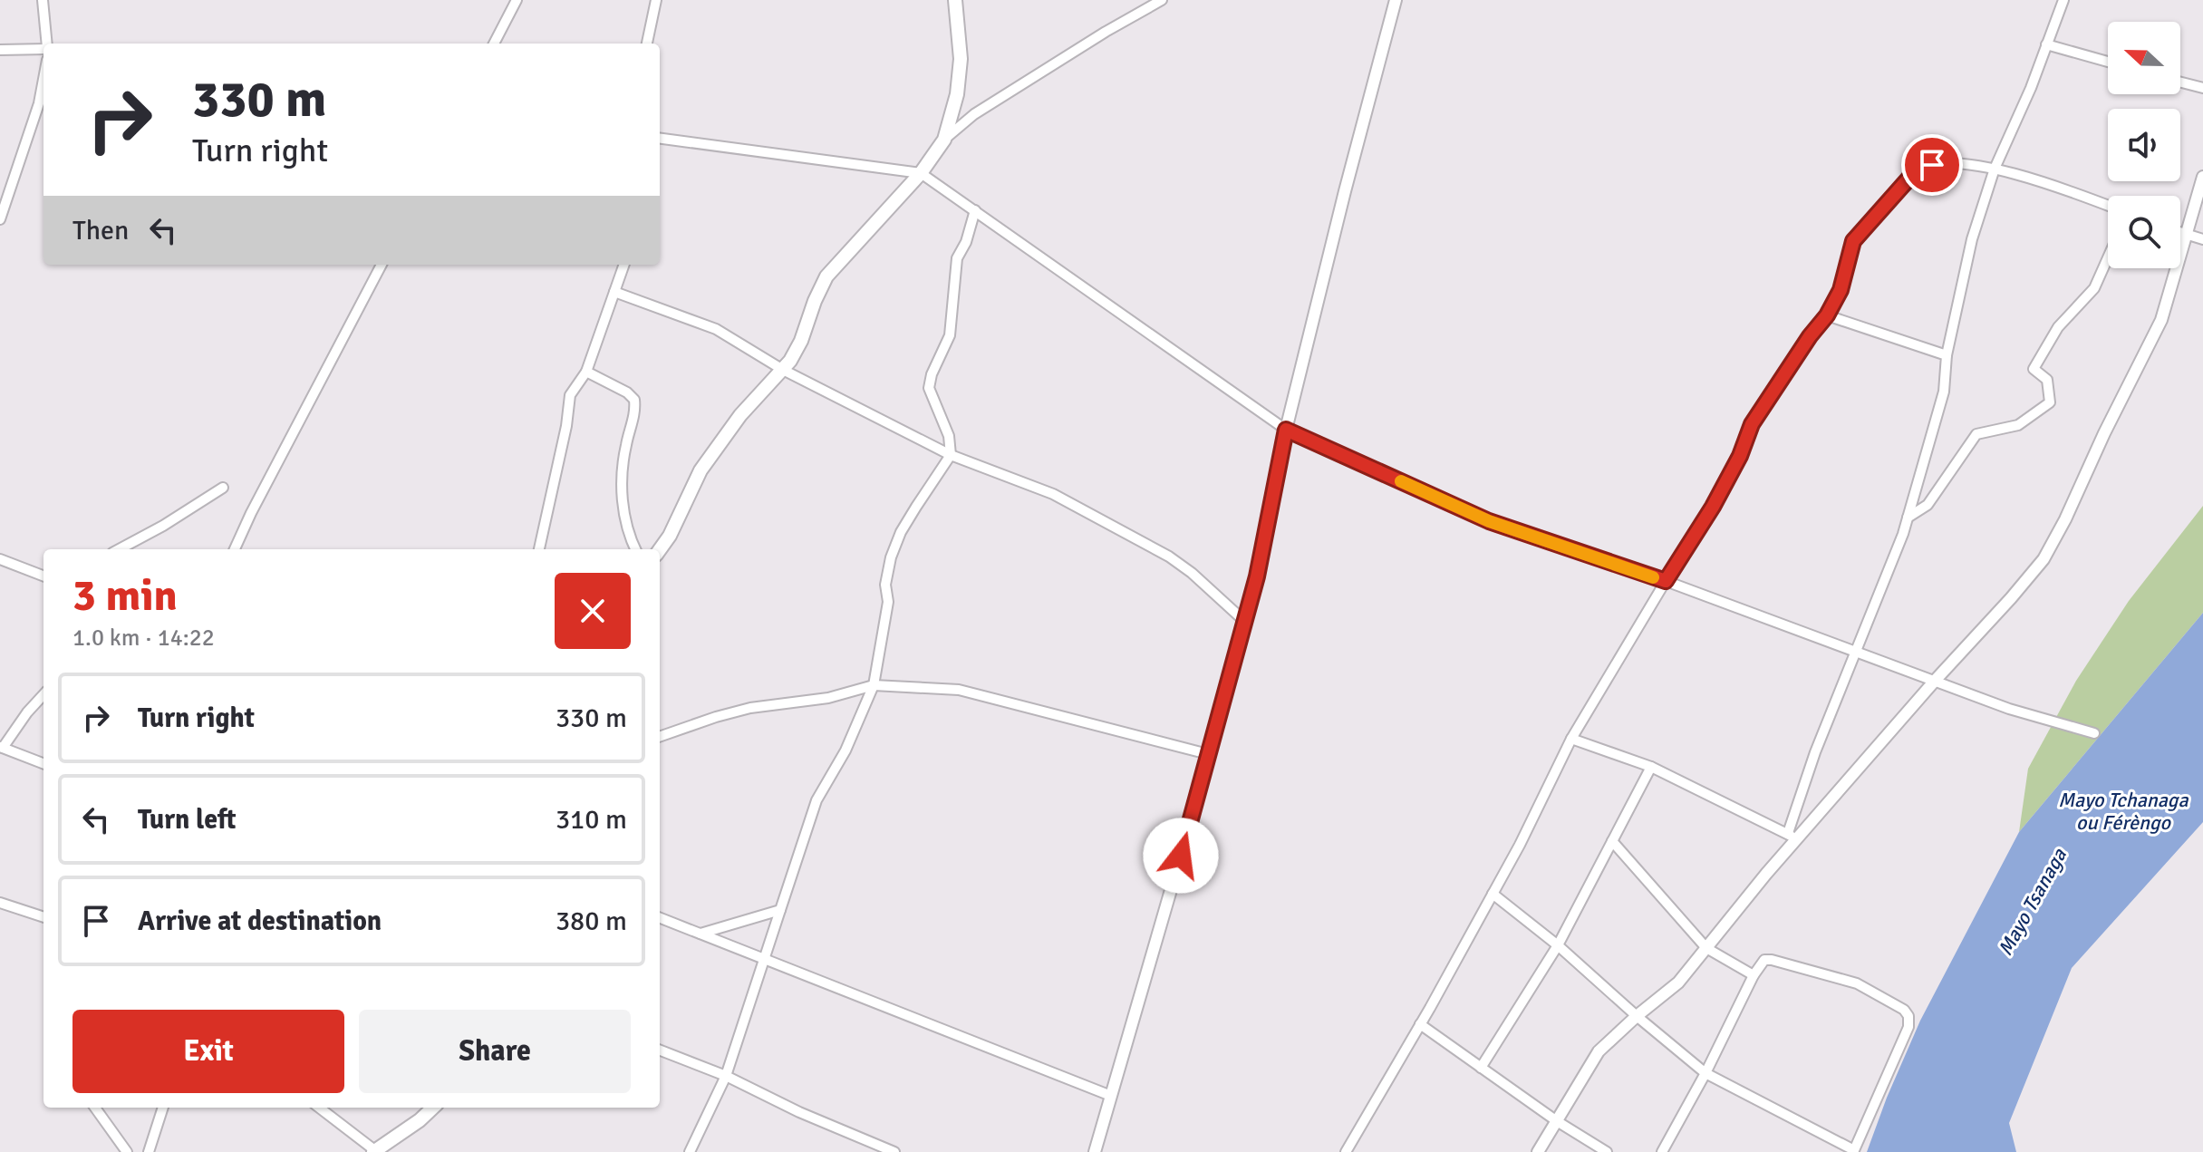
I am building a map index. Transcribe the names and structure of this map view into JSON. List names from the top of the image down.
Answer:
{
  "water": ["Mayo Tchanaga ou Férèngo", "Mayo Tsanaga"],
  "north": "left",
  "page": {
    "turn": ["330 m", "Turn right"],
    "then": "Then",
    "heading": ["3 min", "1.0 km · 14:22"],
    "list": [
      {
        "name": "Turn right",
        "value": "330 m"
      },
      {
        "name": "Turn left",
        "value": "310 m"
      },
      {
        "name": "Arrive at destination",
        "value": "380 m"
      }
    ],
    "buttons": ["Exit", "Share"]
  }
}
